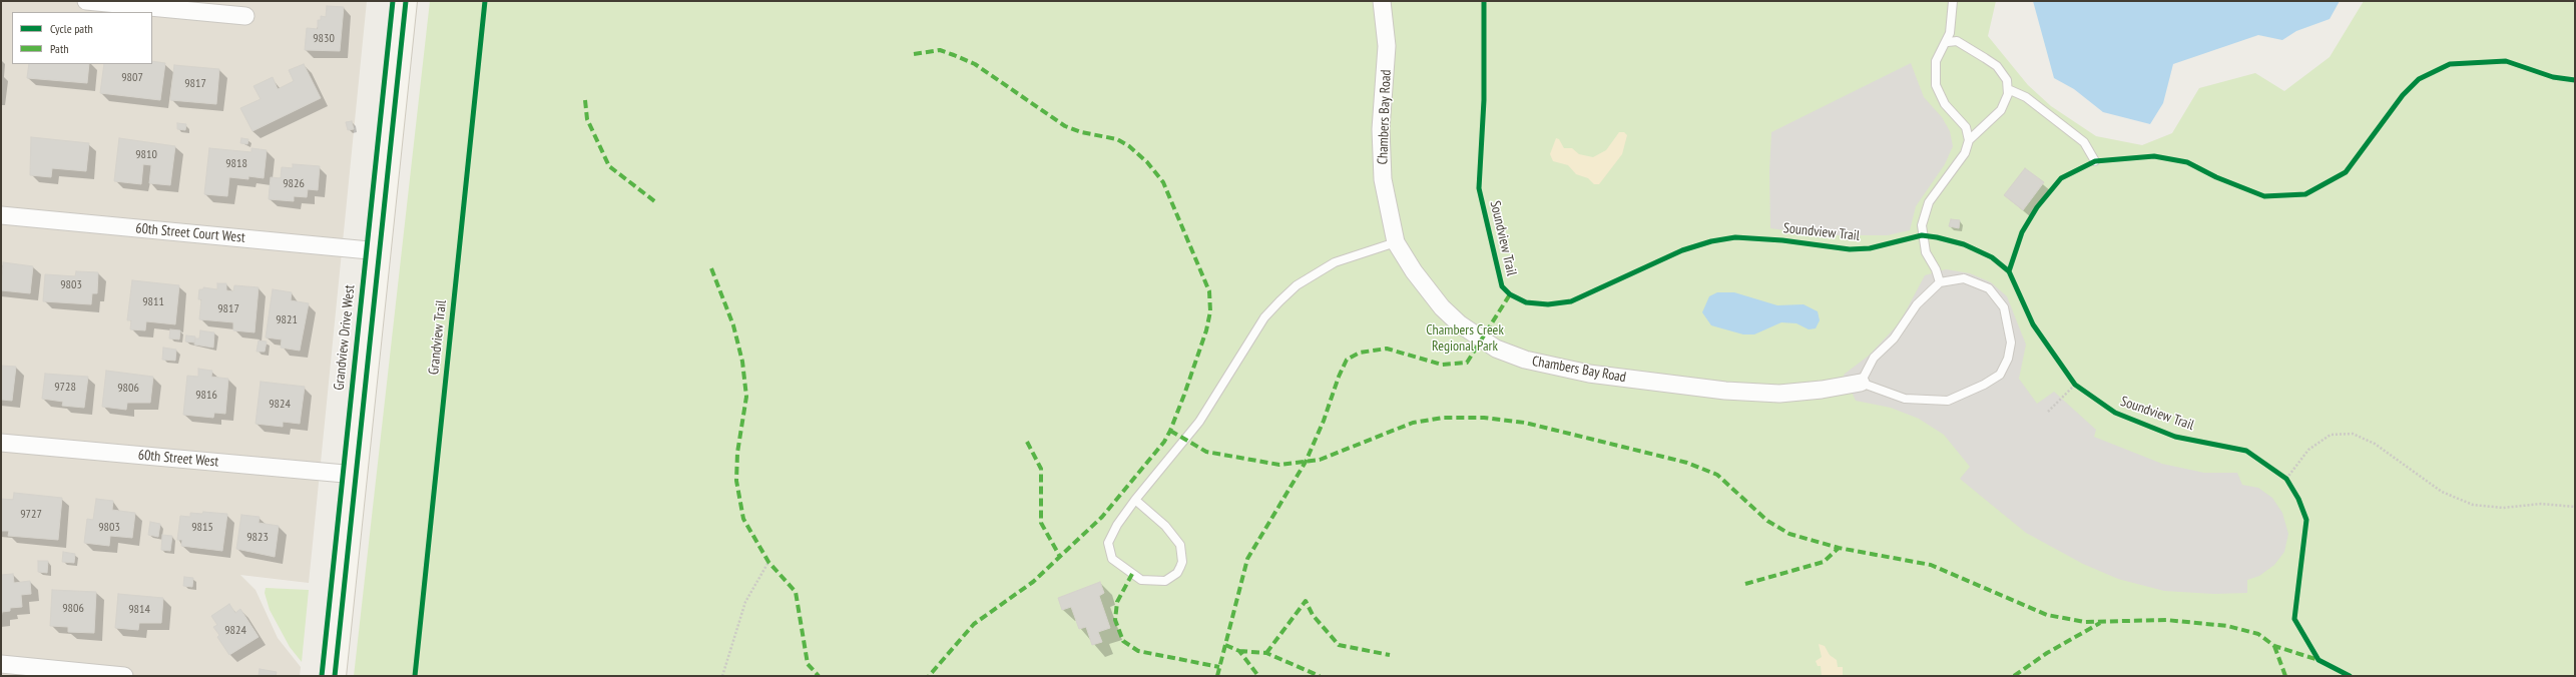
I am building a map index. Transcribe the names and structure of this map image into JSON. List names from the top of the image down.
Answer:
{
  "streets": {
    "street": [
      "Chambers Bay Road",
      "60th Street Court West",
      "Grandview Drive West",
      "60th Street West"
    ],
    "cycle path": ["Soundview Trail", "Grandview Trail"]
  },
  "crossings": [
    ["60th Street Court West", "Grandview Drive West"],
    ["Grandview Drive West", "60th Street West"]
  ],
  "parks": ["Chambers Creek Regional Park"],
  "house_numbers": [
    "9830",
    "9807",
    "9817",
    "9810",
    "9818",
    "9826",
    "9803",
    "9811",
    "9817",
    "9821",
    "9728",
    "9806",
    "9816",
    "9824",
    "9727",
    "9803",
    "9815",
    "9823",
    "9806",
    "9814",
    "9824"
  ],
  "legend": ["Cycle path", "Path"]
}
